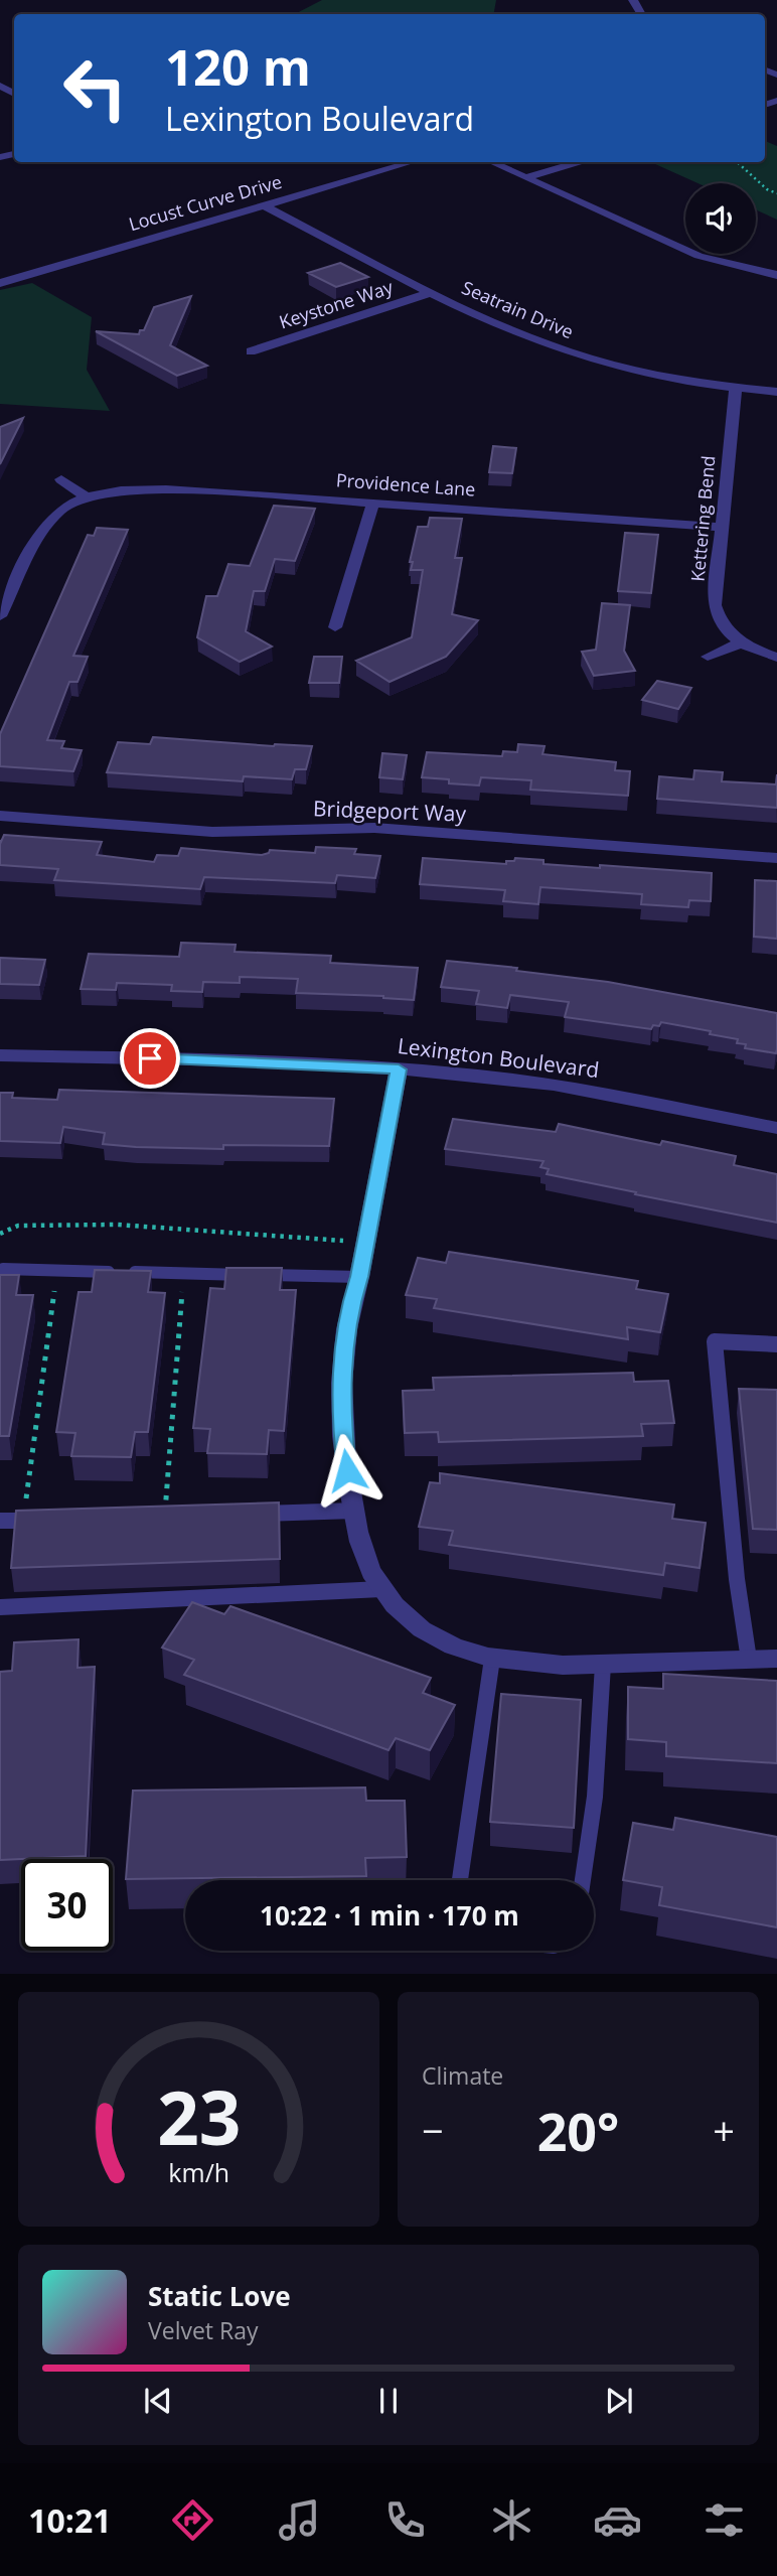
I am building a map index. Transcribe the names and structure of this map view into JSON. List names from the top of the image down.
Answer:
{
  "streets": {
    "street": [
      "Locust Curve Drive",
      "Keystone Way",
      "Seatrain Drive",
      "Providence Lane",
      "Kettering Bend",
      "Bridgeport Way",
      "Lexington Boulevard"
    ]
  },
  "crossings": [
    ["Locust Curve Drive", "Seatrain Drive"],
    ["Keystone Way", "Seatrain Drive"],
    ["Seatrain Drive", "Kettering Bend"],
    ["Providence Lane", "Kettering Bend"]
  ],
  "page": {
    "turn": ["120 m", "Lexington Boulevard"],
    "limit": "30",
    "trip": "10:22 · 1 min · 170 m",
    "tile": "Climate",
    "heat": ["−", "20°", "+"],
    "song": ["Static Love", "Velvet Ray"],
    "tabs": "10:21",
    "gauge": ["23", "km/h"]
  }
}
